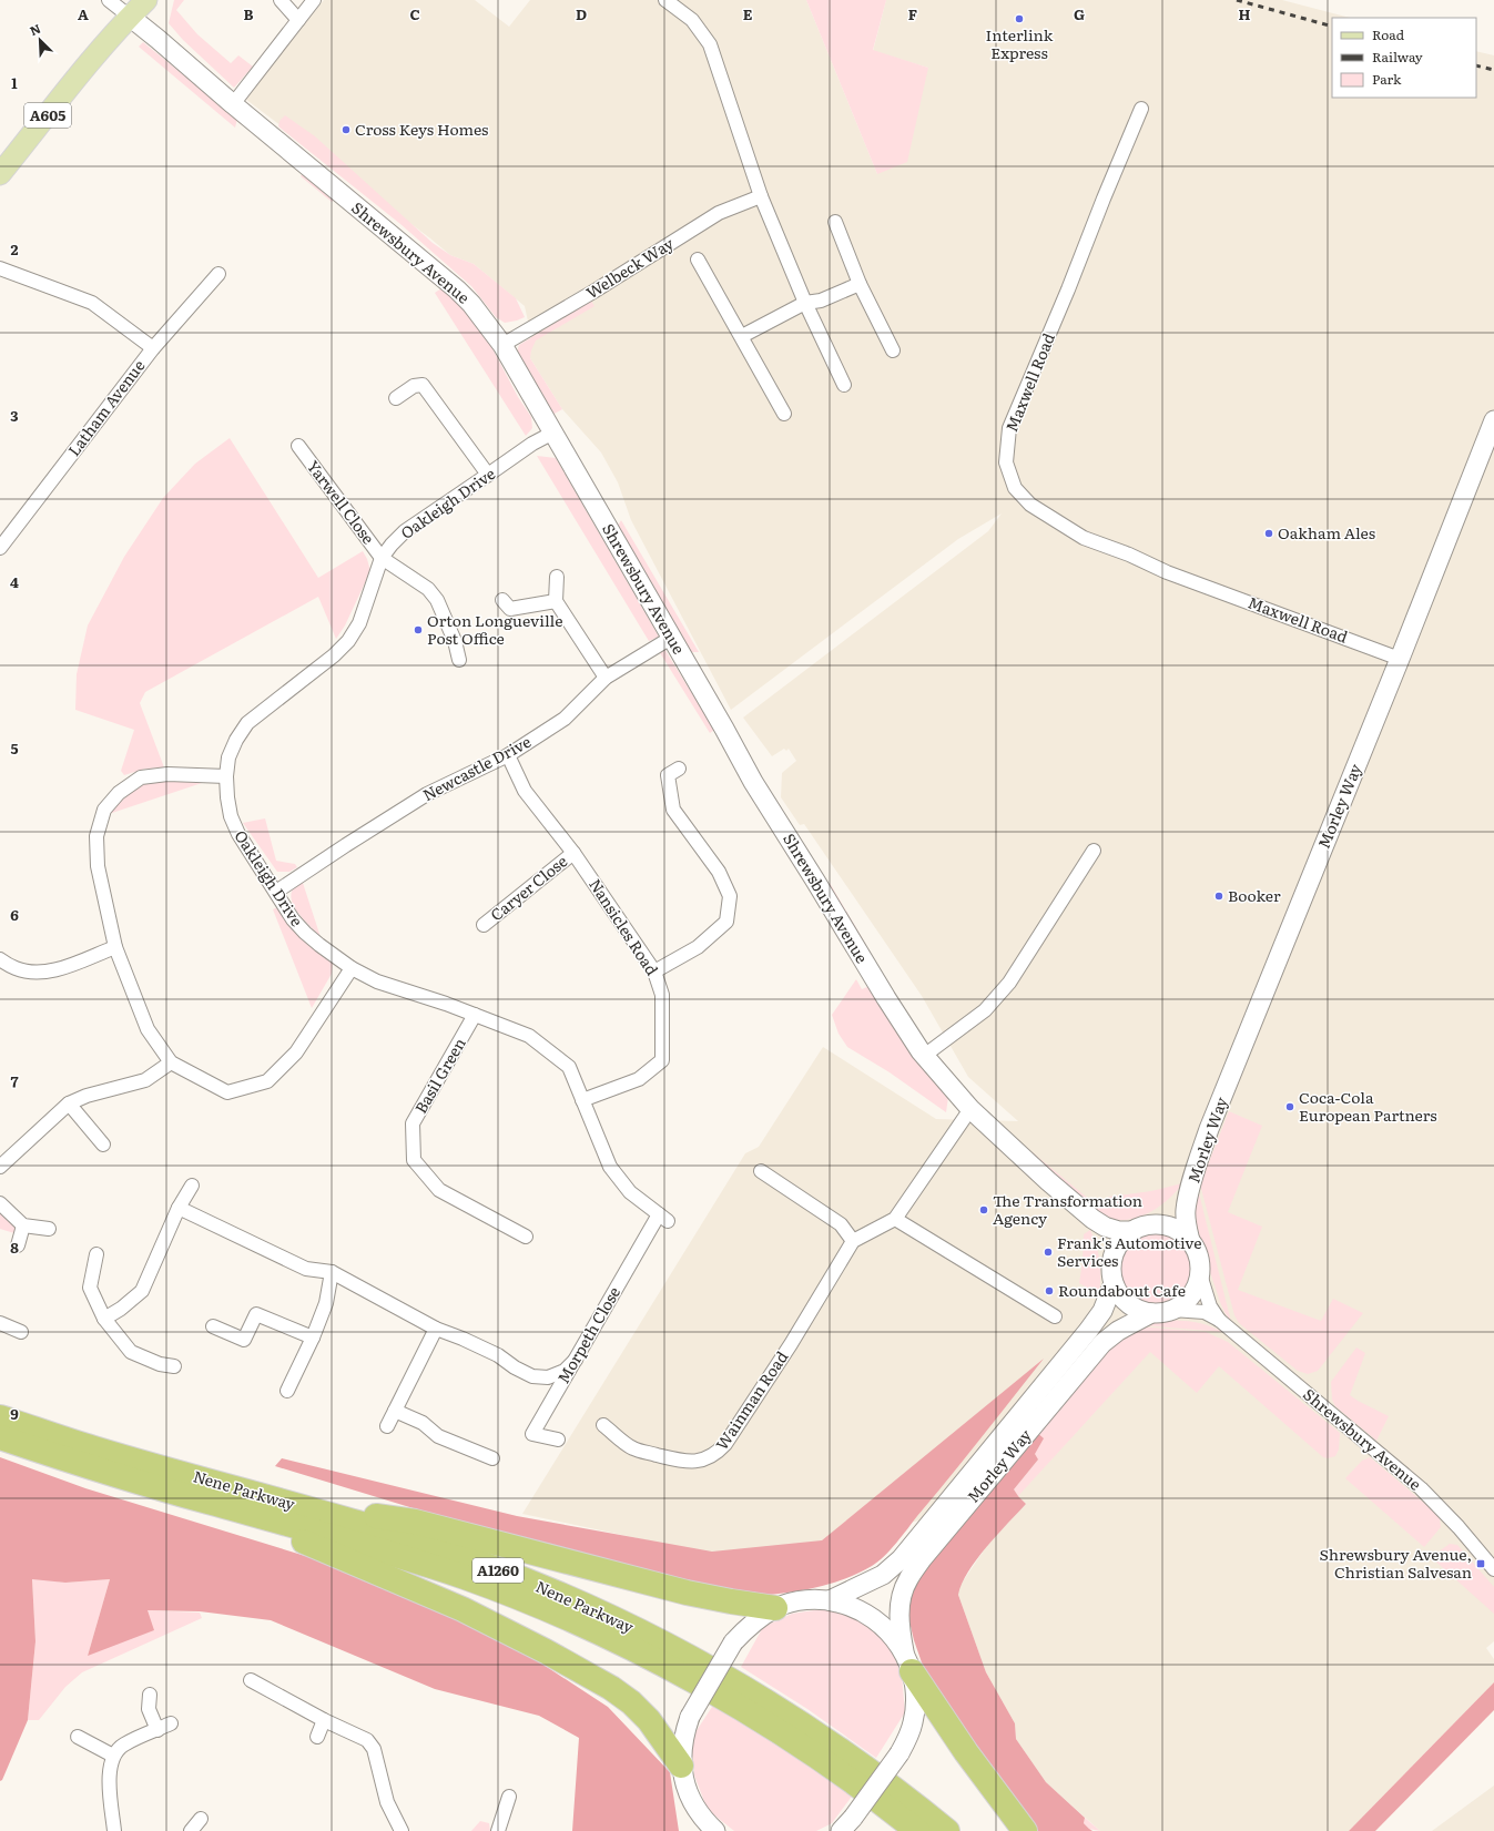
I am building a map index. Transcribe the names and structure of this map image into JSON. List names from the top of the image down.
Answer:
{
  "streets": {
    "highway": ["Nene Parkway", "A1260"],
    "main road": ["A605"],
    "street": [
      "Shrewsbury Avenue",
      "Welbeck Way",
      "Maxwell Road",
      "Latham Avenue",
      "Yarwell Close",
      "Oakleigh Drive",
      "Newcastle Drive",
      "Morley Way",
      "Caryer Close",
      "Nansicles Road",
      "Basil Green",
      "Morpeth Close",
      "Wainman Road"
    ]
  },
  "crossings": [
    ["A605", "Shrewsbury Avenue"],
    ["Shrewsbury Avenue", "Welbeck Way"],
    ["Shrewsbury Avenue", "Oakleigh Drive"],
    ["Shrewsbury Avenue", "Newcastle Drive"],
    ["Shrewsbury Avenue", "Morley Way"],
    ["Maxwell Road", "Morley Way"],
    ["Yarwell Close", "Oakleigh Drive"],
    ["Oakleigh Drive", "Newcastle Drive"],
    ["Oakleigh Drive", "Nansicles Road"],
    ["Oakleigh Drive", "Basil Green"],
    ["Oakleigh Drive", "Morpeth Close"],
    ["Newcastle Drive", "Nansicles Road"],
    ["Caryer Close", "Nansicles Road"]
  ],
  "places": {
    "other": [
      "Interlink Express",
      "Cross Keys Homes",
      "Oakham Ales",
      "Orton Longueville Post Office",
      "Booker",
      "Coca-Cola European Partners",
      "The Transformation Agency",
      "Frank's Automotive Services",
      "Roundabout Cafe"
    ],
    "transit": ["Shrewsbury Avenue, Christian Salvesan"]
  },
  "legend": ["Road", "Railway", "Park"],
  "north": "top left",
  "grid": {
    "columns": [
      "A",
      "B",
      "C",
      "D",
      "E",
      "F",
      "G",
      "H"
    ],
    "rows": [
      "1",
      "2",
      "3",
      "4",
      "5",
      "6",
      "7",
      "8",
      "9"
    ]
  }
}
